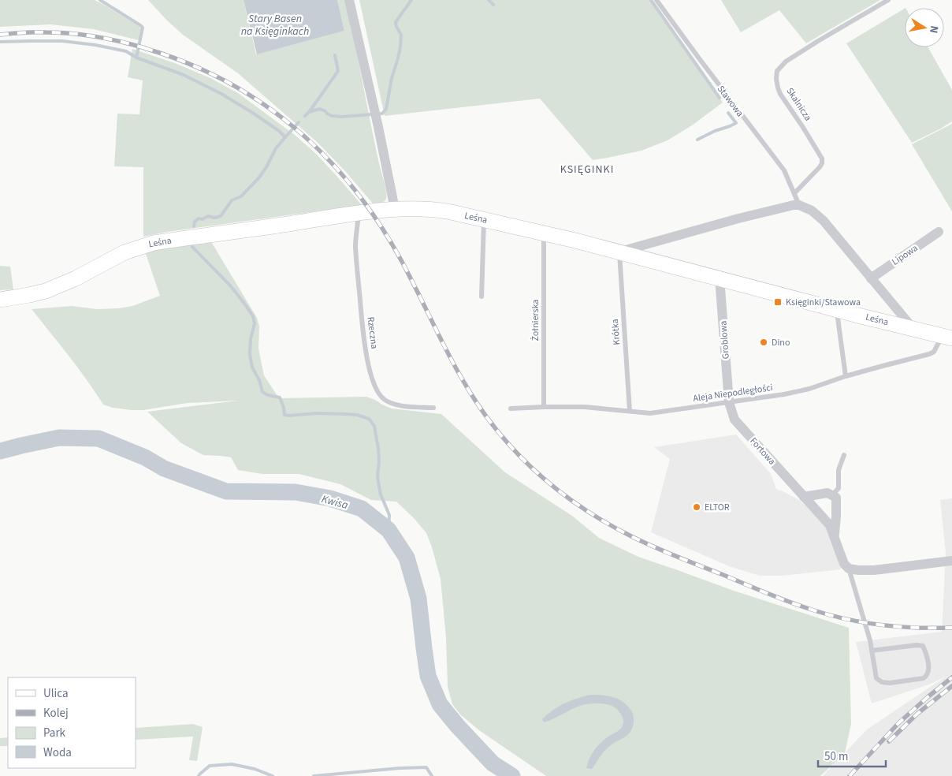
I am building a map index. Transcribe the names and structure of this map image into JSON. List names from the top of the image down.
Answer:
{
  "streets": {
    "main road": ["Leśna"],
    "street": ["Lipowa", "Groblowa", "Fortowa"],
    "lane": [
      "Stawowa",
      "Skalnicza",
      "Żołnierska",
      "Krótka",
      "Rzeczna",
      "Aleja Niepodległości"
    ]
  },
  "crossings": [
    ["Stawowa", "Skalnicza"],
    ["Leśna", "Żołnierska"],
    ["Leśna", "Krótka"],
    ["Leśna", "Rzeczna"],
    ["Leśna", "Groblowa"],
    ["Leśna", "Aleja Niepodległości"],
    ["Żołnierska", "Aleja Niepodległości"],
    ["Krótka", "Aleja Niepodległości"],
    ["Groblowa", "Aleja Niepodległości"],
    ["Groblowa", "Fortowa"],
    ["Aleja Niepodległości", "Fortowa"]
  ],
  "districts": ["KSIĘGINKI"],
  "water": ["Stary Basen na Księginkach", "Kwisa"],
  "places": {
    "transit": ["Księginki/Stawowa"],
    "other": ["Dino", "ELTOR"]
  },
  "legend": [
    "Ulica",
    "Kolej",
    "Park",
    "Woda"
  ],
  "scale_bar": "50 m",
  "north": "right"
}
